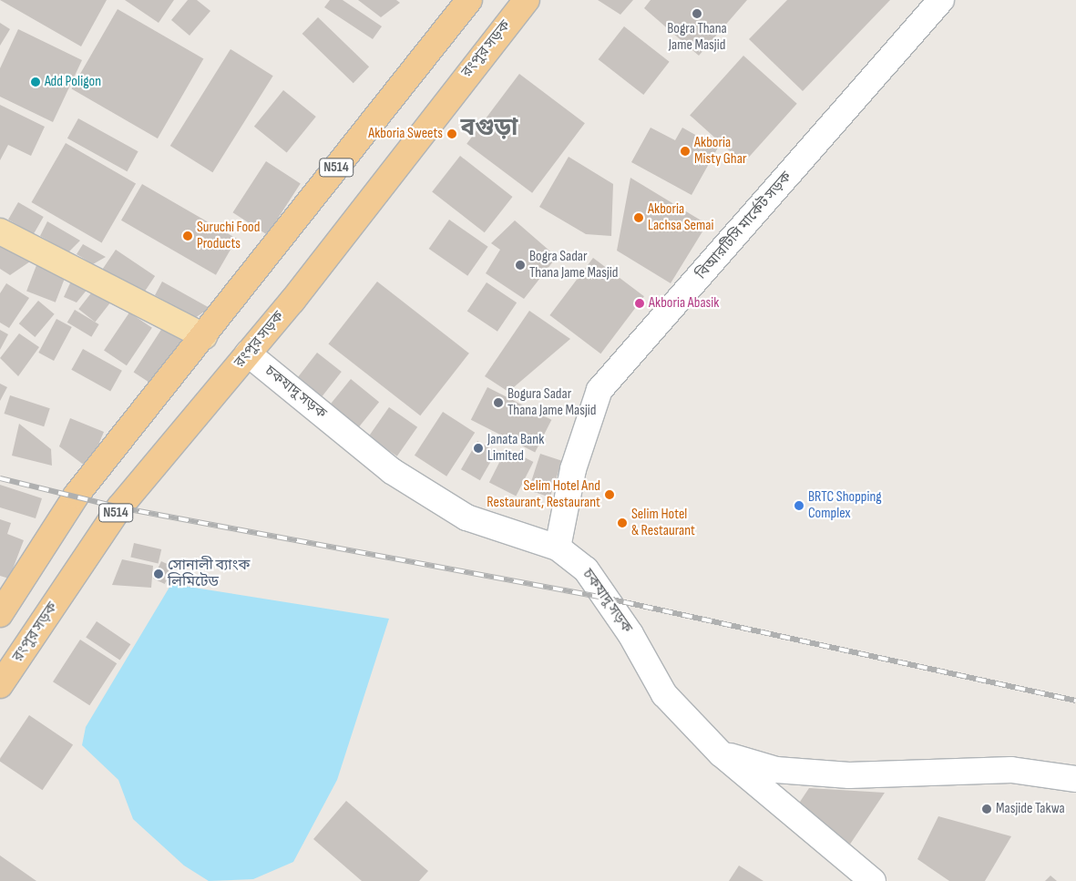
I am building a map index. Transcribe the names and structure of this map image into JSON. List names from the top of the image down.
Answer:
{
  "streets": {
    "highway": ["রংপুর সড়ক", "N514"],
    "street": ["বিআরটিসি মার্কেট সড়ক", "চকযাদু সড়ক"]
  },
  "crossings": [
    ["রংপুর সড়ক", "চকযাদু সড়ক"],
    ["বিআরটিসি মার্কেট সড়ক", "চকযাদু সড়ক"]
  ],
  "districts": ["বগুড়া"],
  "places": [
    "Bogra Thana Jame Masjid",
    "Add Poligon",
    "Akboria Sweets",
    "Akboria Misty Ghar",
    "Akboria Lachsa Semai",
    "Suruchi Food Products",
    "Bogra Sadar Thana Jame Masjid",
    "Akboria Abasik",
    "Bogura Sadar Thana Jame Masjid",
    "Janata Bank Limited",
    "Selim Hotel And Restaurant, Restaurant",
    "BRTC Shopping Complex",
    "Selim Hotel & Restaurant",
    "সোনালী ব্যাংক লিমিটেড",
    "Masjide Takwa"
  ]
}
